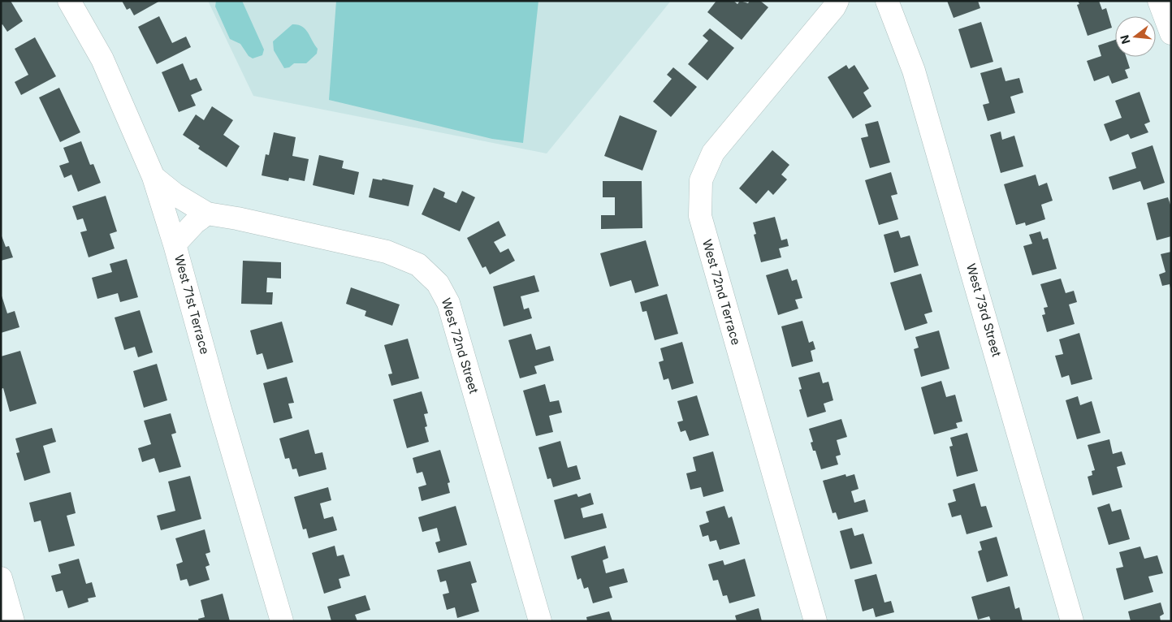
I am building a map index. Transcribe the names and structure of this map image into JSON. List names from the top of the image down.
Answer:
{
  "streets": {
    "street": [
      "West 72nd Terrace",
      "West 71st Terrace",
      "West 73rd Street",
      "West 72nd Street"
    ]
  },
  "crossings": [
    ["West 71st Terrace", "West 72nd Street"]
  ],
  "north": "left"
}
